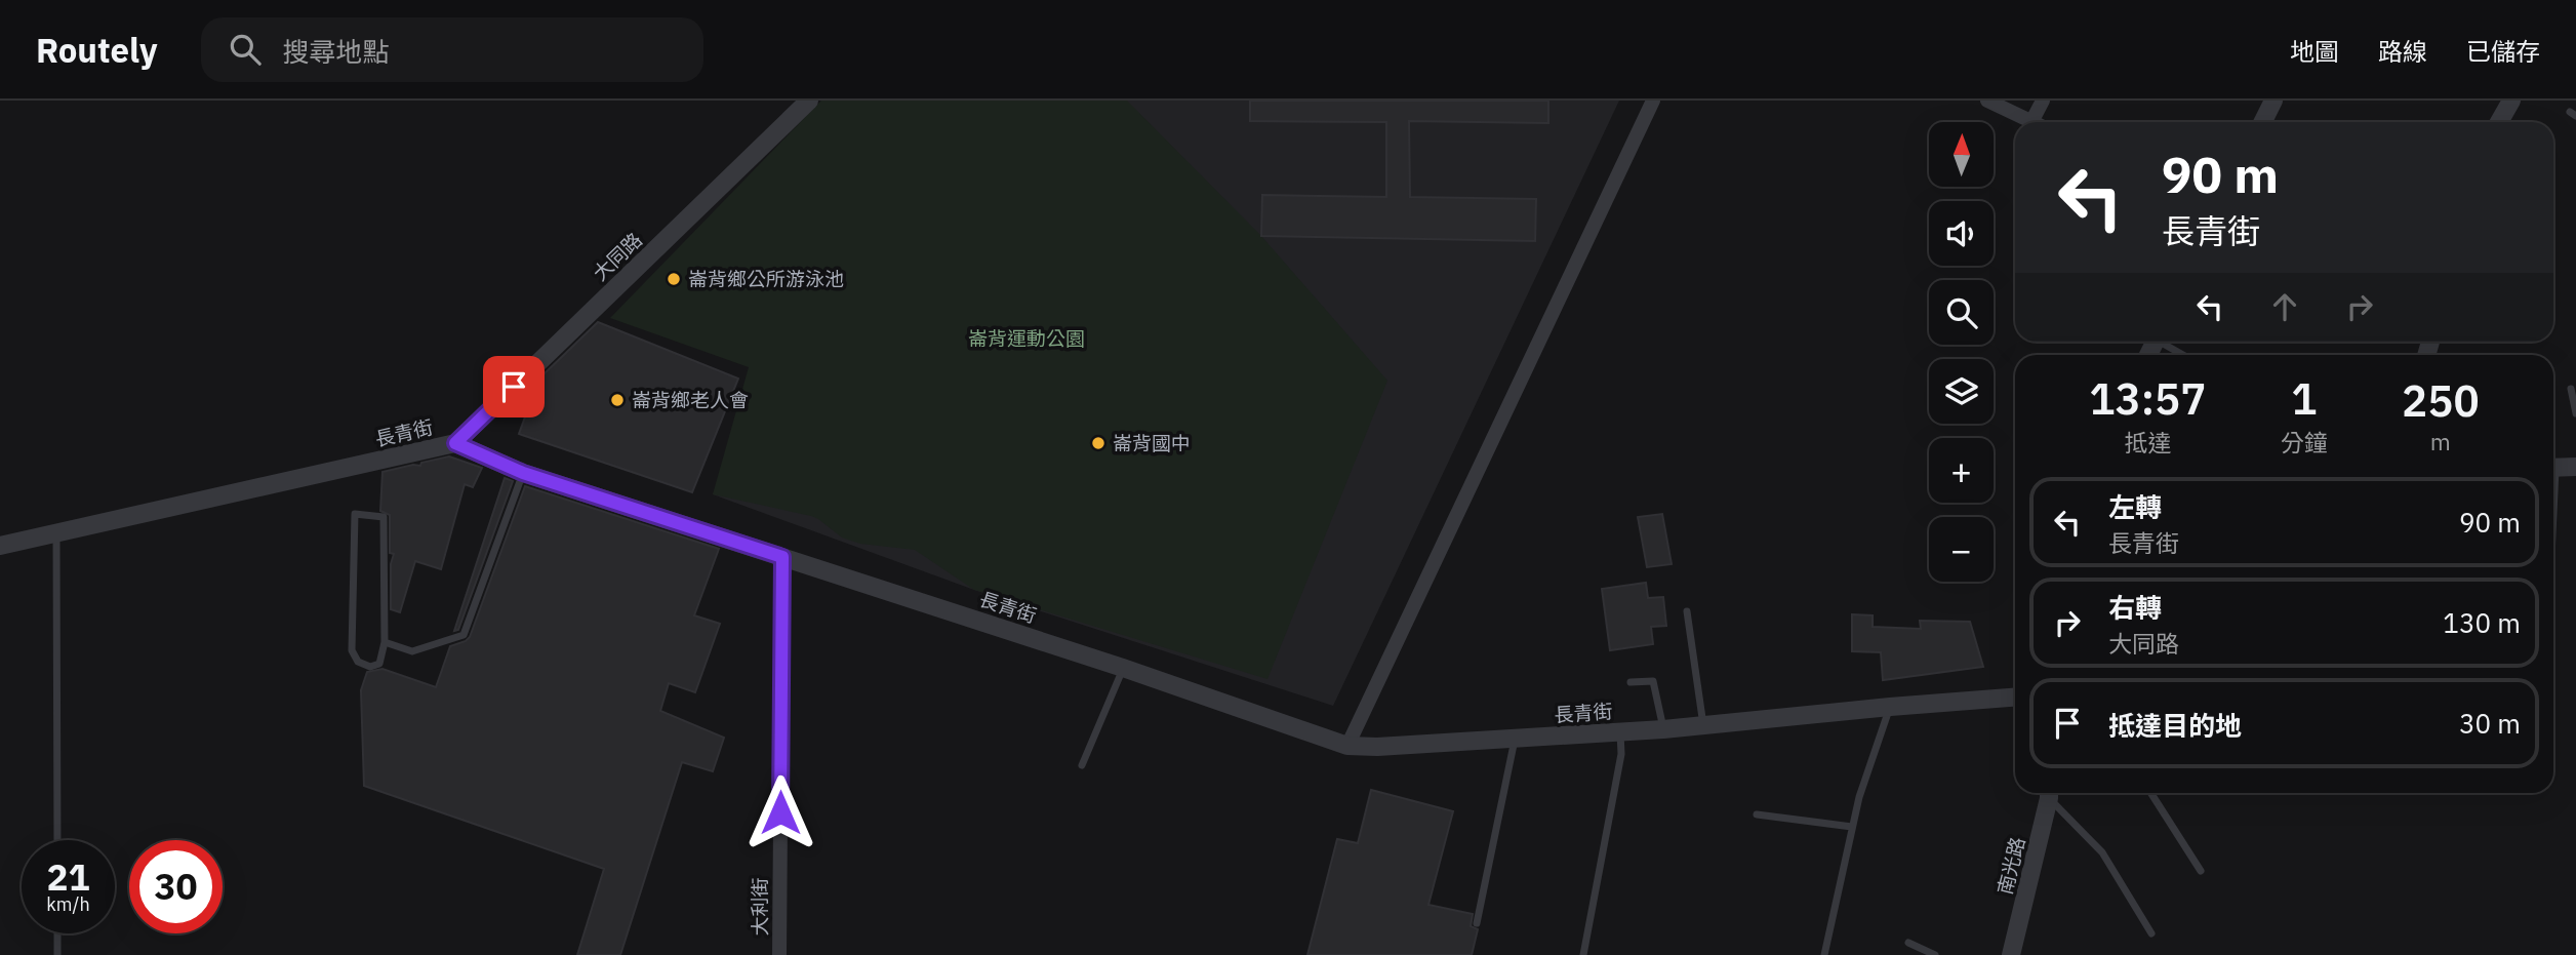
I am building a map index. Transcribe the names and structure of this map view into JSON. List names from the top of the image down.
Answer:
{
  "streets": {
    "street": [
      "大同路",
      "長青街",
      "南光路",
      "大利街"
    ]
  },
  "crossings": [
    ["大同路", "長青街"],
    ["長青街", "大利街"]
  ],
  "parks": ["崙背運動公園"],
  "places": ["崙背鄉公所游泳池", "崙背鄉老人會", "崙背國中"],
  "north": "top",
  "page": {
    "header": "Routely",
    "search": "搜尋地點",
    "nav": ["地圖", "路線", "已儲存"],
    "map_buttons": ["+", "−"],
    "turn": ["90 m", "長青街"],
    "eta": [
      "13:57",
      "抵達",
      "1",
      "分鐘",
      "250",
      "m"
    ],
    "list": [
      {
        "name": "左轉",
        "note": "長青街",
        "value": "90 m"
      },
      {
        "name": "右轉",
        "note": "大同路",
        "value": "130 m"
      },
      {
        "name": "抵達目的地",
        "value": "30 m"
      }
    ],
    "speed": "21 km/h",
    "limit": "30"
  }
}
